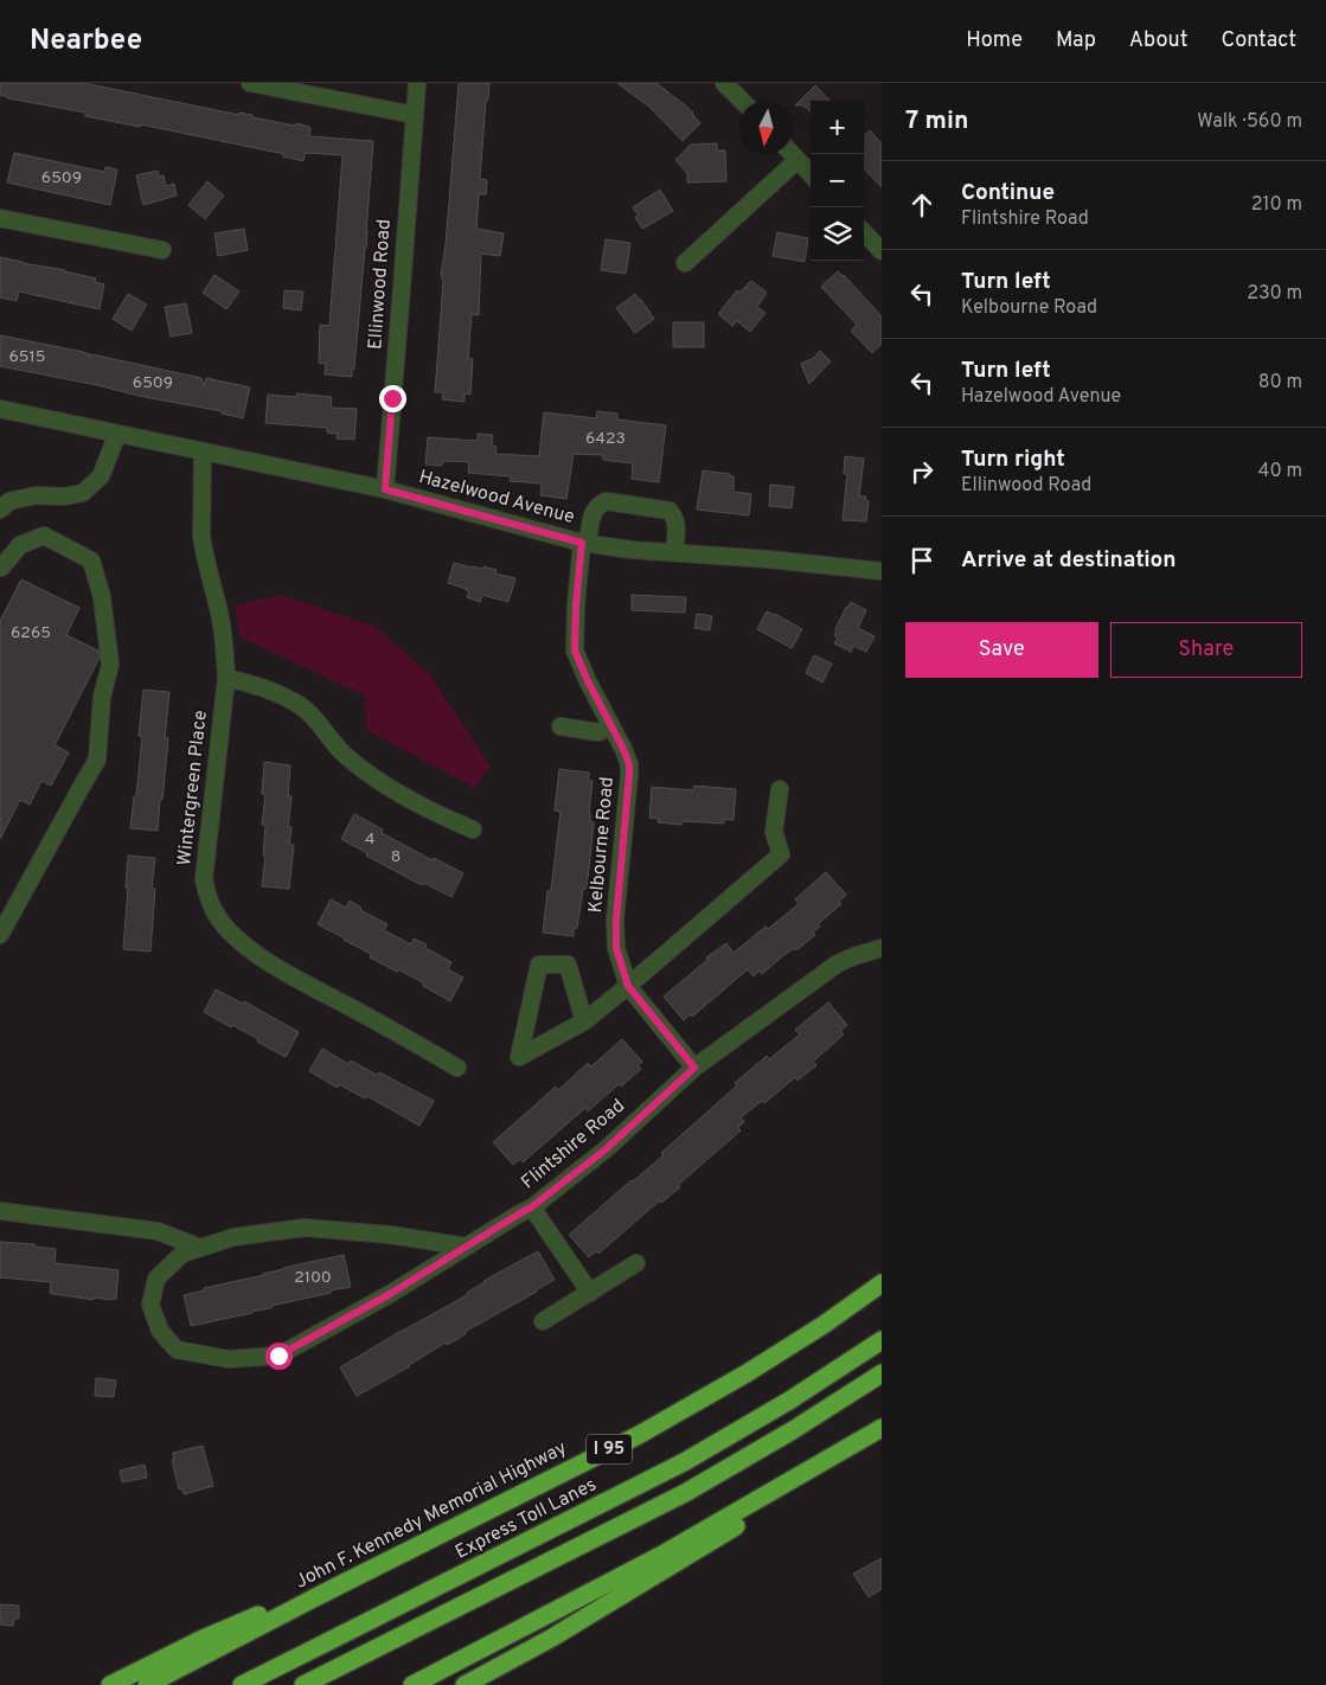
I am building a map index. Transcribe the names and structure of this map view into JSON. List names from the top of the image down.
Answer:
{
  "streets": {
    "highway": ["I 95", "John F. Kennedy Memorial Highway", "Express Toll Lanes"],
    "street": [
      "Ellinwood Road",
      "Hazelwood Avenue",
      "Wintergreen Place",
      "Kelbourne Road",
      "Flintshire Road"
    ]
  },
  "crossings": [
    ["Ellinwood Road", "Hazelwood Avenue"],
    ["Hazelwood Avenue", "Wintergreen Place"],
    ["Hazelwood Avenue", "Kelbourne Road"],
    ["Kelbourne Road", "Flintshire Road"]
  ],
  "house_numbers": [
    "6509",
    "6515",
    "6509",
    "6423",
    "6265",
    "4",
    "8",
    "2100"
  ],
  "north": "bottom",
  "page": {
    "header": "Nearbee",
    "nav": [
      "Home",
      "Map",
      "About",
      "Contact"
    ],
    "heading": ["7 min", "Walk · 560 m"],
    "map_buttons": ["+", "−"],
    "list": [
      ["Continue", "Flintshire Road", "210 m"],
      ["Turn left", "Kelbourne Road", "230 m"],
      ["Turn left", "Hazelwood Avenue", "80 m"],
      ["Turn right", "Ellinwood Road", "40 m"],
      "Arrive at destination"
    ],
    "buttons": ["Save", "Share"]
  }
}
